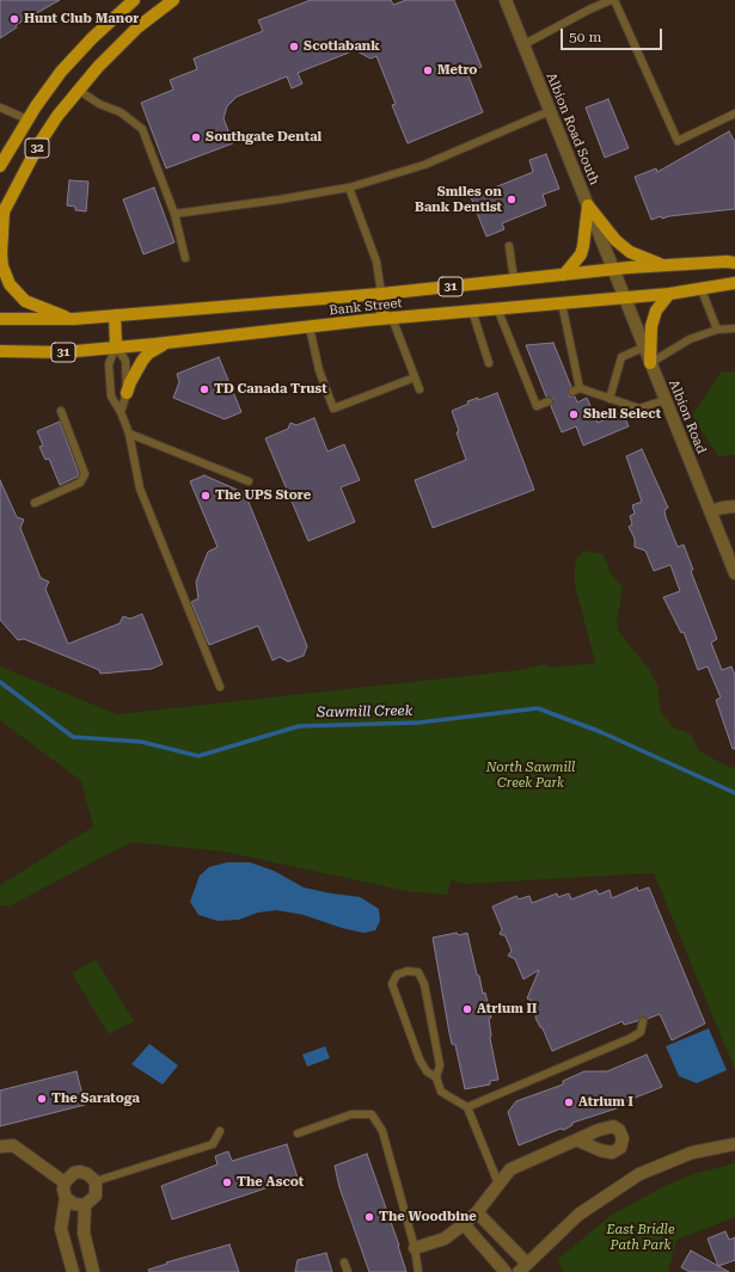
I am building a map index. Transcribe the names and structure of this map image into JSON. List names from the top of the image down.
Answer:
{
  "streets": {
    "main road": ["32", "31", "Bank Street"],
    "street": ["Albion Road South", "Albion Road"]
  },
  "crossings": [
    ["Albion Road South", "Bank Street"],
    ["Albion Road South", "Albion Road"],
    ["Bank Street", "Albion Road"]
  ],
  "water": ["Sawmill Creek"],
  "parks": ["North Sawmill Creek Park", "East Bridle Path Park"],
  "places": [
    "Hunt Club Manor",
    "Scotiabank",
    "Metro",
    "Southgate Dental",
    "Smiles on Bank Dentist",
    "TD Canada Trust",
    "Shell Select",
    "The UPS Store",
    "Atrium II",
    "The Saratoga",
    "Atrium I",
    "The Ascot",
    "The Woodbine"
  ],
  "scale_bar": "50 m"
}
